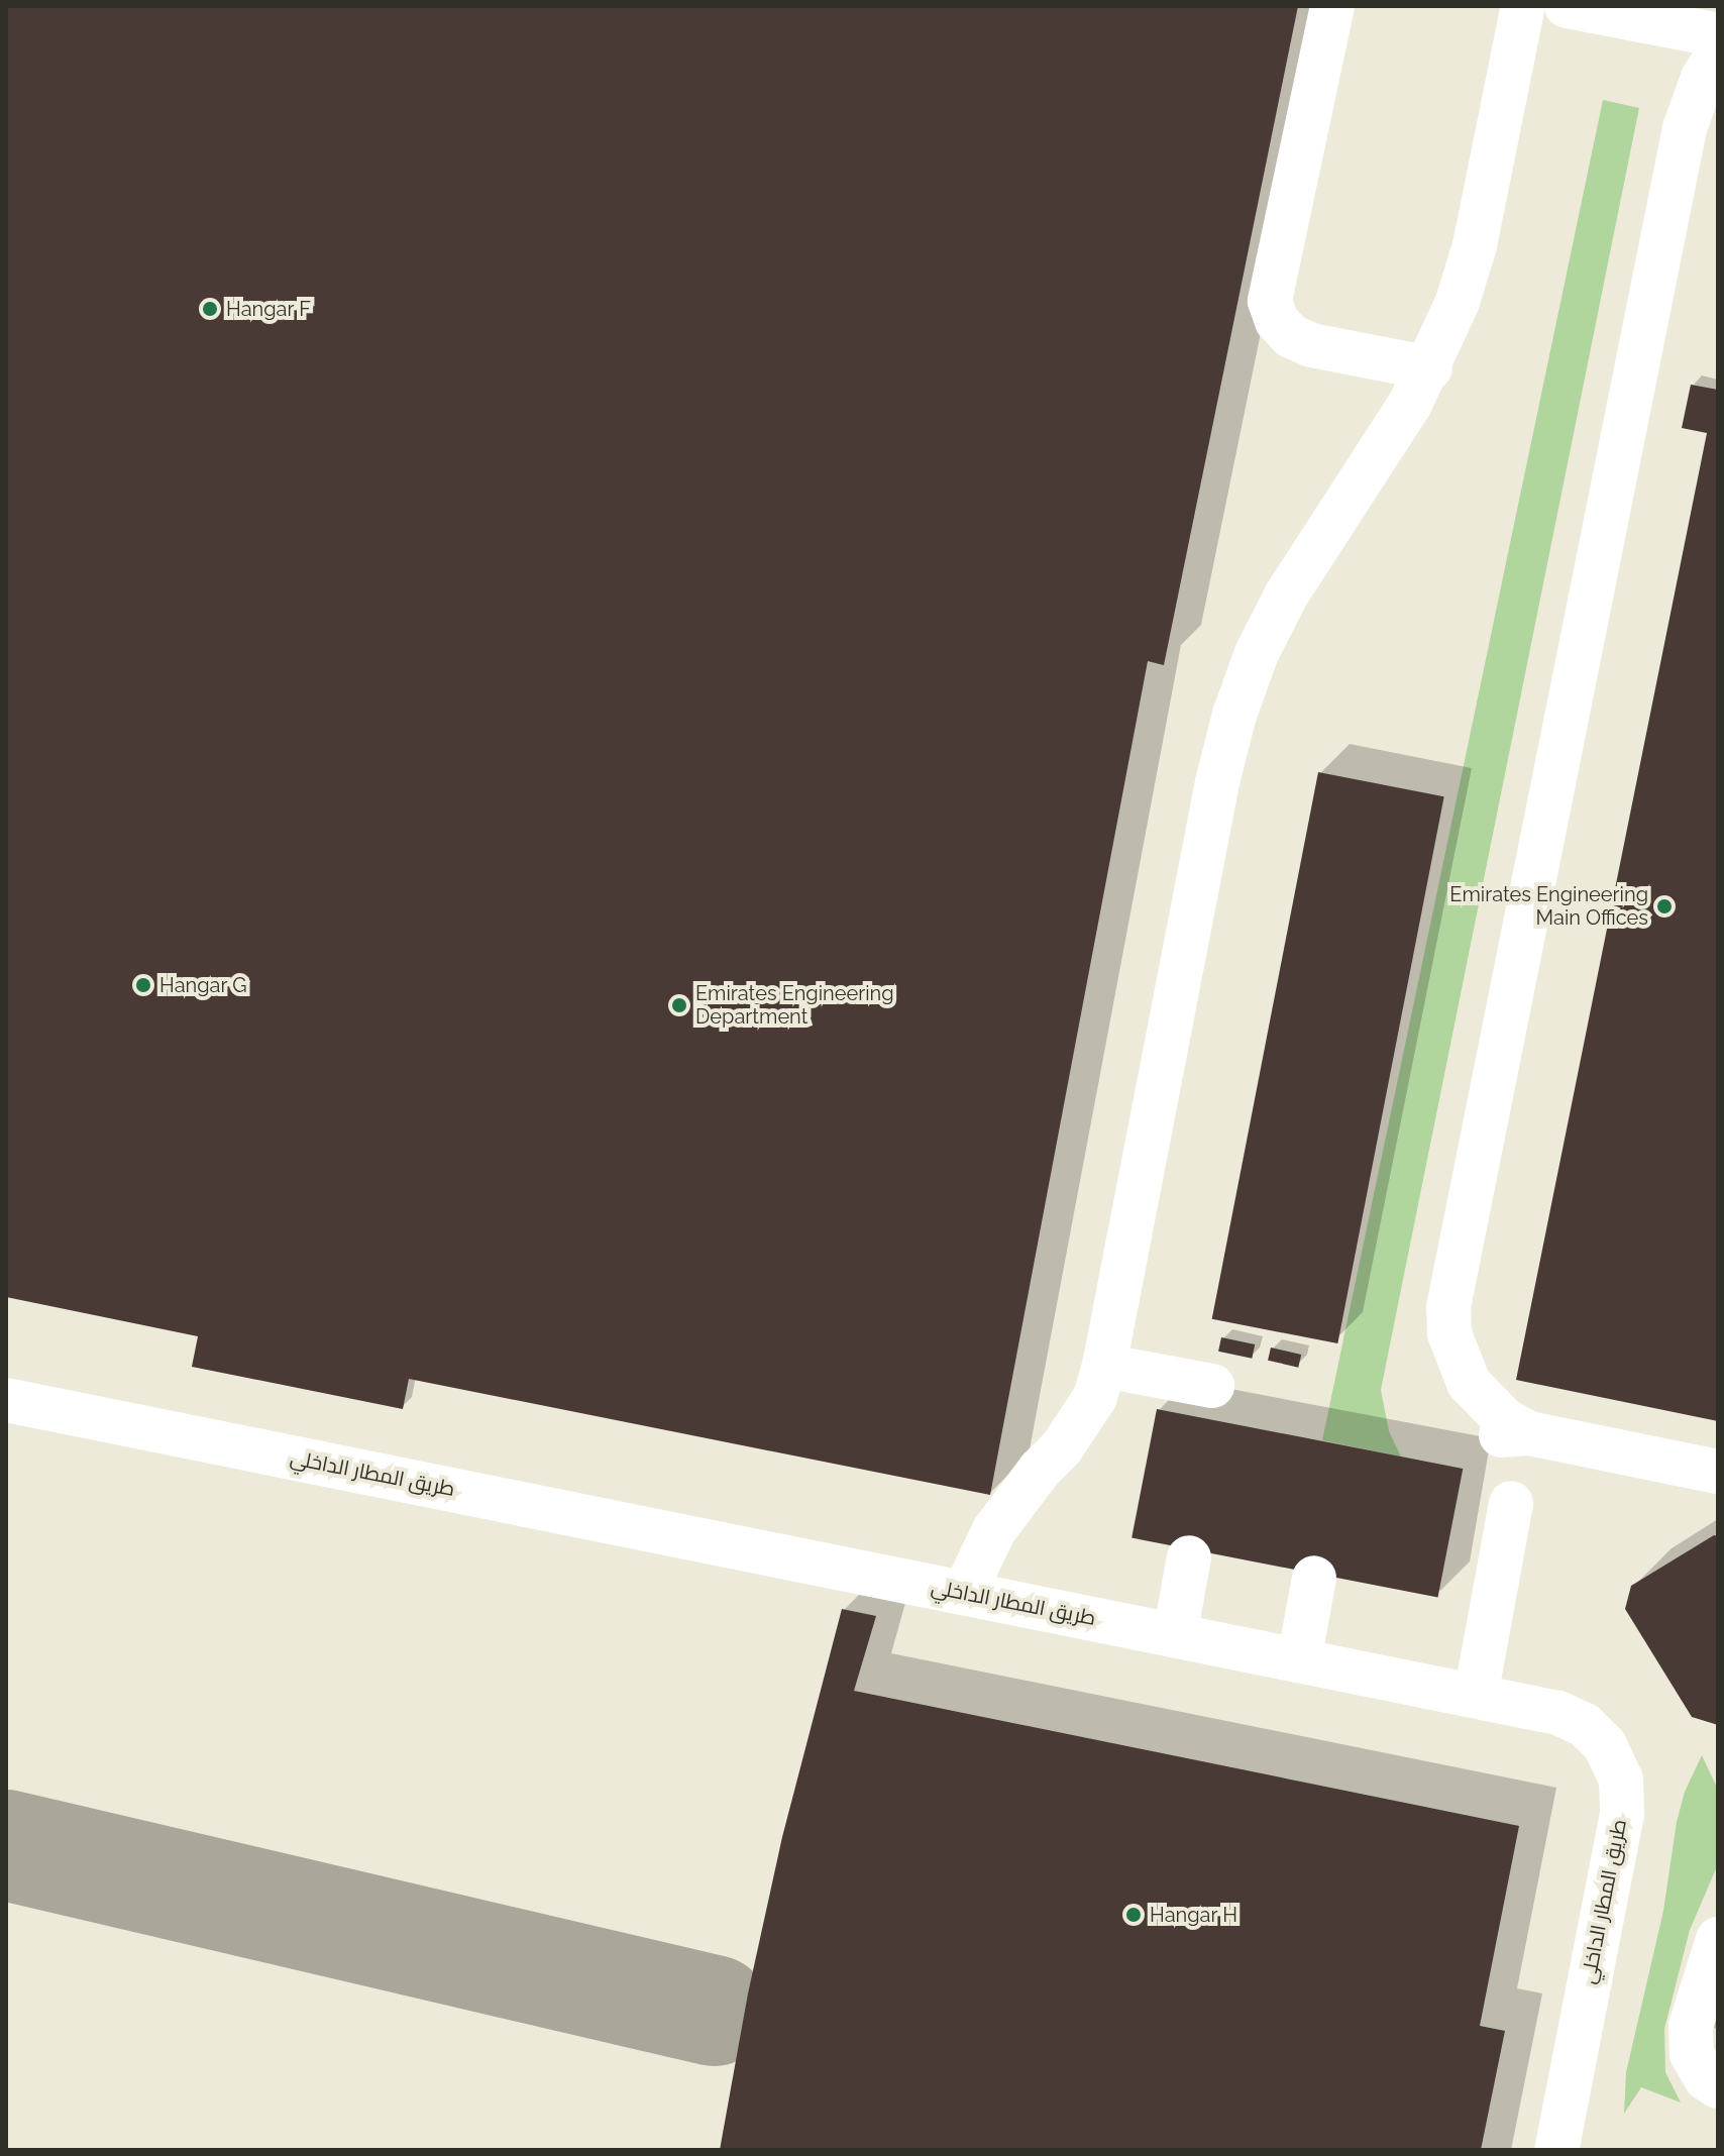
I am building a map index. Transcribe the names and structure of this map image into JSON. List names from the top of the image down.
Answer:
{
  "streets": {
    "lane": ["طريق المطار الداخلي"]
  },
  "places": [
    "Hangar F",
    "Emirates Engineering Main Offices",
    "Hangar G",
    "Emirates Engineering Department",
    "Hangar H"
  ]
}
